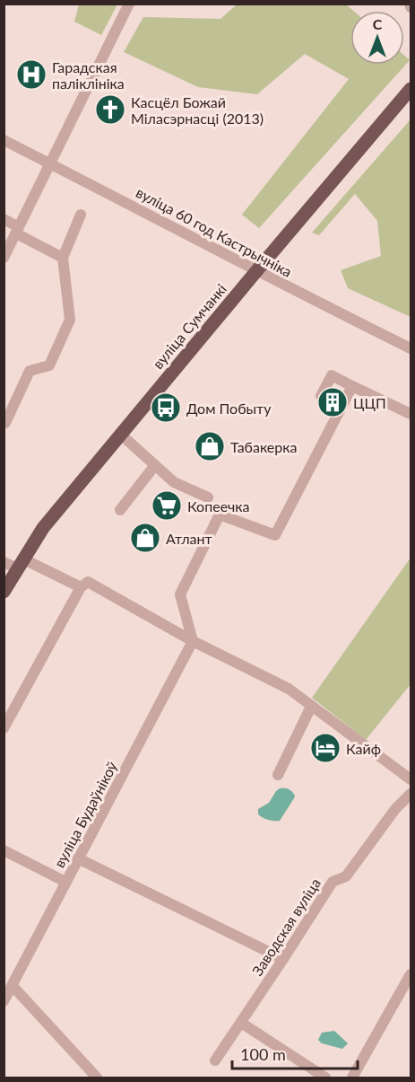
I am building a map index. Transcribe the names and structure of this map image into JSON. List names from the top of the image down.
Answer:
{
  "streets": {
    "main road": ["вуліца Сумчанкі"],
    "street": ["вуліца 60 год Кастрычніка", "вуліца Будаўнікоў", "Заводская вуліца"]
  },
  "crossings": [
    ["вуліца 60 год Кастрычніка", "вуліца Сумчанкі"]
  ],
  "places": {
    "hospital": ["Гарадская паліклініка"],
    "church": ["Касцёл Божай Міласэрнасці (2013)"],
    "building": ["ЦЦП"],
    "bus stop": ["Дом Побыту"],
    "shop": ["Табакерка", "Атлант"],
    "supermarket": ["Копеечка"],
    "hotel": ["Кайф"]
  },
  "scale_bar": "100 m",
  "north": "top"
}
